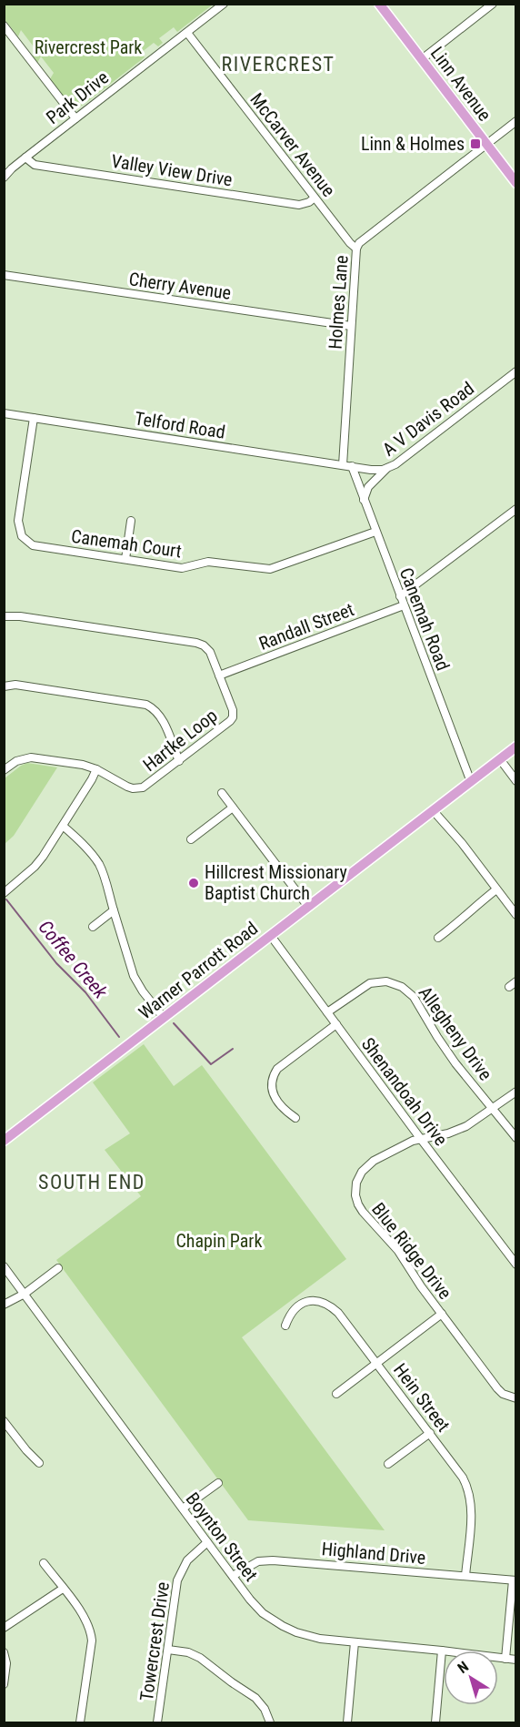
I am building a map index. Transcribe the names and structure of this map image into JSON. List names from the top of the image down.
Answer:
{
  "streets": {
    "main road": ["Linn Avenue", "Warner Parrott Road"],
    "street": [
      "Park Drive",
      "McCarver Avenue",
      "Valley View Drive",
      "Cherry Avenue",
      "Holmes Lane",
      "A V Davis Road",
      "Telford Road",
      "Canemah Court",
      "Canemah Road",
      "Randall Street",
      "Hartke Loop",
      "Allegheny Drive",
      "Shenandoah Drive",
      "Blue Ridge Drive",
      "Hein Street",
      "Boynton Street",
      "Highland Drive",
      "Towercrest Drive"
    ]
  },
  "crossings": [
    ["Linn Avenue", "Holmes Lane"],
    ["Park Drive", "McCarver Avenue"],
    ["Park Drive", "Valley View Drive"],
    ["McCarver Avenue", "Valley View Drive"],
    ["McCarver Avenue", "Holmes Lane"],
    ["Cherry Avenue", "Holmes Lane"],
    ["Holmes Lane", "Telford Road"],
    ["A V Davis Road", "Telford Road"],
    ["A V Davis Road", "Canemah Road"],
    ["Telford Road", "Canemah Court"],
    ["Telford Road", "Canemah Road"],
    ["Canemah Court", "Canemah Road"],
    ["Canemah Road", "Randall Street"],
    ["Canemah Road", "Warner Parrott Road"],
    ["Randall Street", "Hartke Loop"],
    ["Warner Parrott Road", "Shenandoah Drive"],
    ["Allegheny Drive", "Shenandoah Drive"],
    ["Allegheny Drive", "Blue Ridge Drive"],
    ["Shenandoah Drive", "Blue Ridge Drive"],
    ["Hein Street", "Highland Drive"],
    ["Boynton Street", "Highland Drive"],
    ["Boynton Street", "Towercrest Drive"]
  ],
  "districts": ["RIVERCREST", "SOUTH END"],
  "water": ["Coffee Creek"],
  "parks": ["Rivercrest Park", "Chapin Park"],
  "places": {
    "transit": ["Linn & Holmes"],
    "other": ["Hillcrest Missionary Baptist Church"]
  },
  "north": "top left"
}
